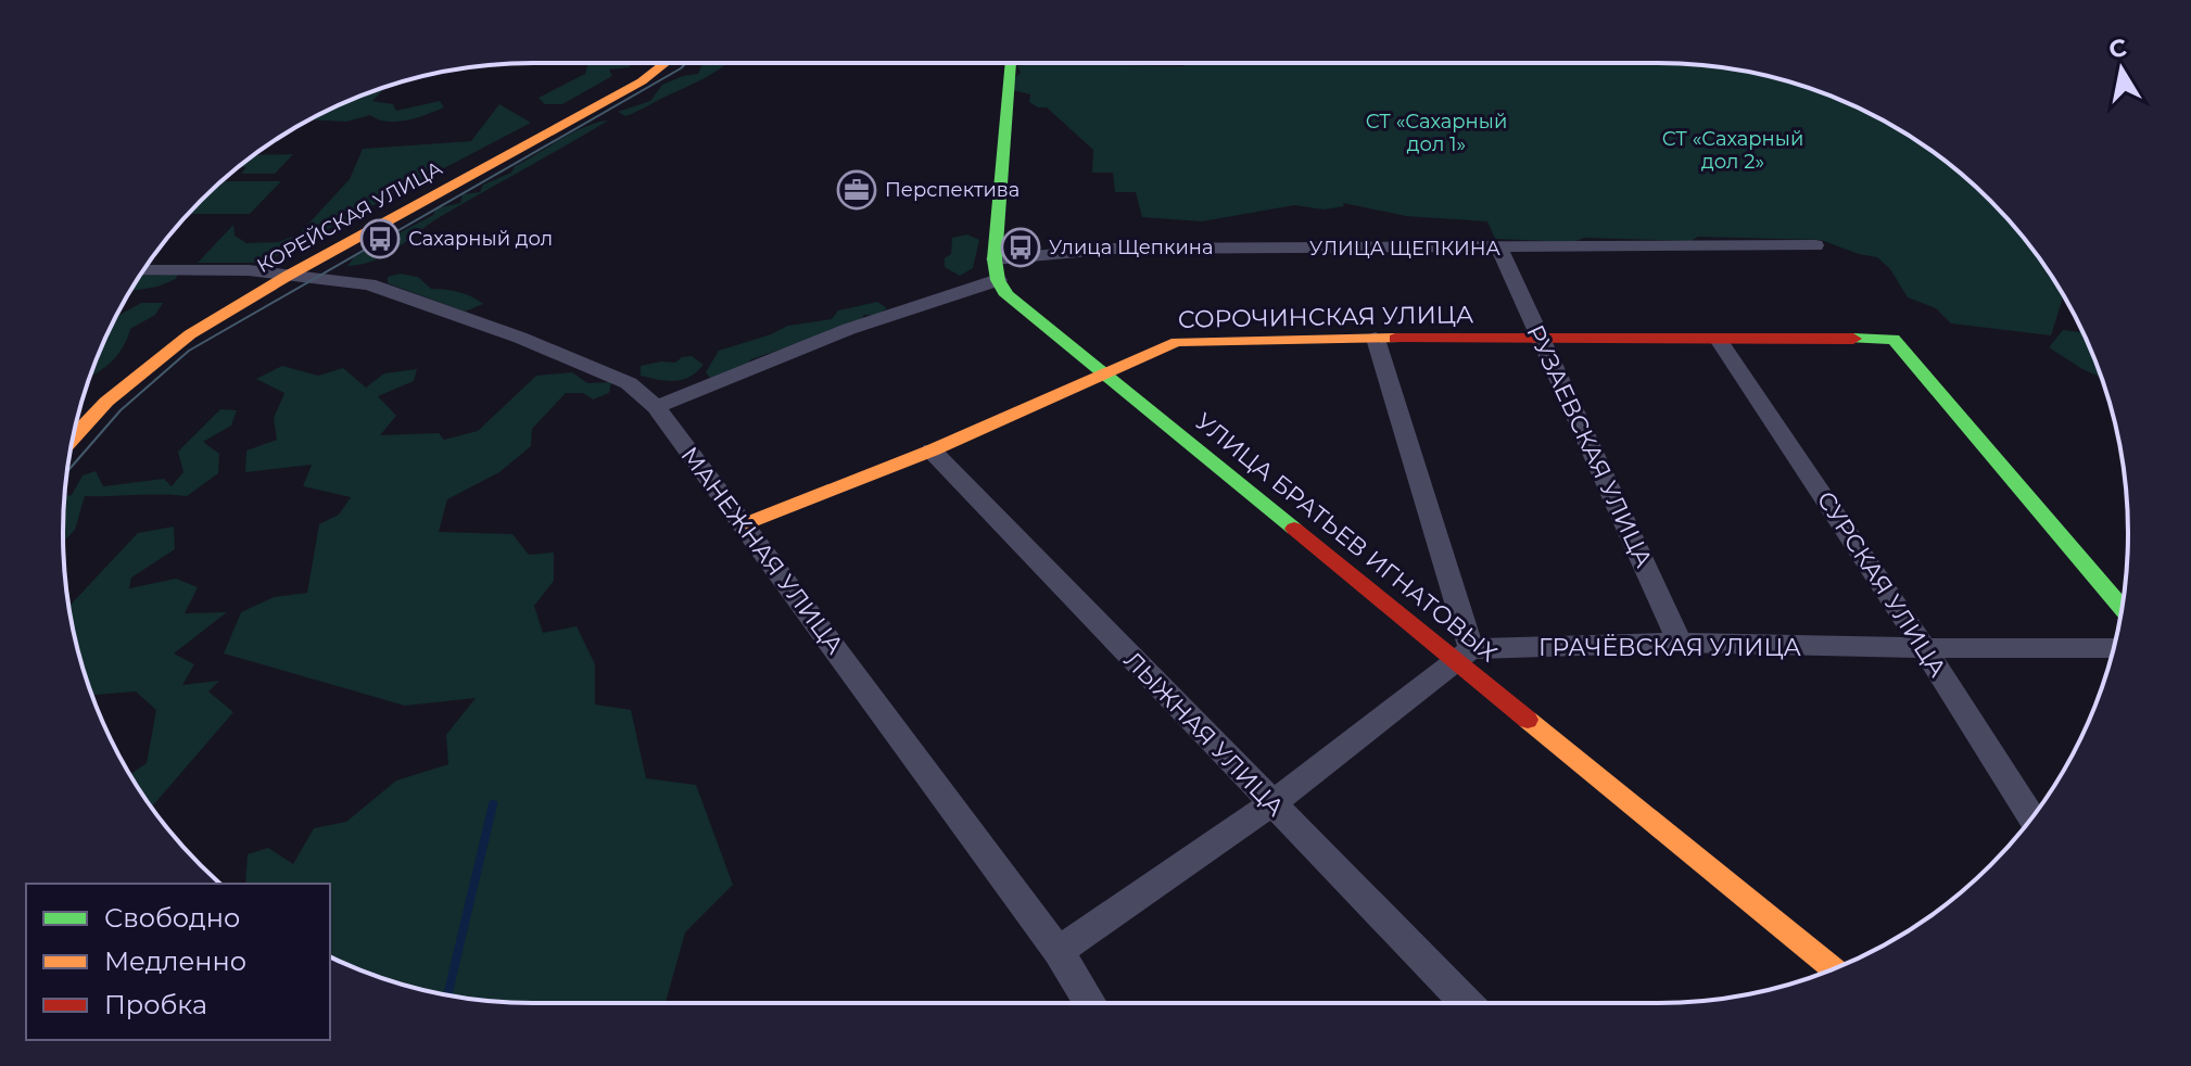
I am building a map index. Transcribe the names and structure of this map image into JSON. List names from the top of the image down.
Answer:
{
  "streets": {
    "street": [
      "КОРЕЙСКАЯ УЛИЦА",
      "УЛИЦА ЩЕПКИНА",
      "СОРОЧИНСКАЯ УЛИЦА",
      "РУЗАЕВСКАЯ УЛИЦА",
      "УЛИЦА БРАТЬЕВ ИГНАТОВЫХ",
      "МАНЕЖНАЯ УЛИЦА",
      "СУРСКАЯ УЛИЦА",
      "ГРАЧЁВСКАЯ УЛИЦА",
      "ЛЫЖНАЯ УЛИЦА"
    ]
  },
  "crossings": [
    ["КОРЕЙСКАЯ УЛИЦА", "МАНЕЖНАЯ УЛИЦА"],
    ["УЛИЦА ЩЕПКИНА", "РУЗАЕВСКАЯ УЛИЦА"],
    ["УЛИЦА ЩЕПКИНА", "УЛИЦА БРАТЬЕВ ИГНАТОВЫХ"],
    ["УЛИЦА ЩЕПКИНА", "МАНЕЖНАЯ УЛИЦА"],
    ["СОРОЧИНСКАЯ УЛИЦА", "РУЗАЕВСКАЯ УЛИЦА"],
    ["СОРОЧИНСКАЯ УЛИЦА", "УЛИЦА БРАТЬЕВ ИГНАТОВЫХ"],
    ["СОРОЧИНСКАЯ УЛИЦА", "МАНЕЖНАЯ УЛИЦА"],
    ["СОРОЧИНСКАЯ УЛИЦА", "СУРСКАЯ УЛИЦА"],
    ["СОРОЧИНСКАЯ УЛИЦА", "ЛЫЖНАЯ УЛИЦА"],
    ["РУЗАЕВСКАЯ УЛИЦА", "ГРАЧЁВСКАЯ УЛИЦА"],
    ["УЛИЦА БРАТЬЕВ ИГНАТОВЫХ", "ГРАЧЁВСКАЯ УЛИЦА"],
    ["СУРСКАЯ УЛИЦА", "ГРАЧЁВСКАЯ УЛИЦА"]
  ],
  "parks": ["СТ «Сахарный дол 1»", "СТ «Сахарный дол 2»"],
  "places": {
    "office": ["Перспектива"],
    "bus stop": ["Сахарный дол", "Улица Щепкина"]
  },
  "legend": ["Свободно", "Медленно", "Пробка"],
  "north": "top"
}
